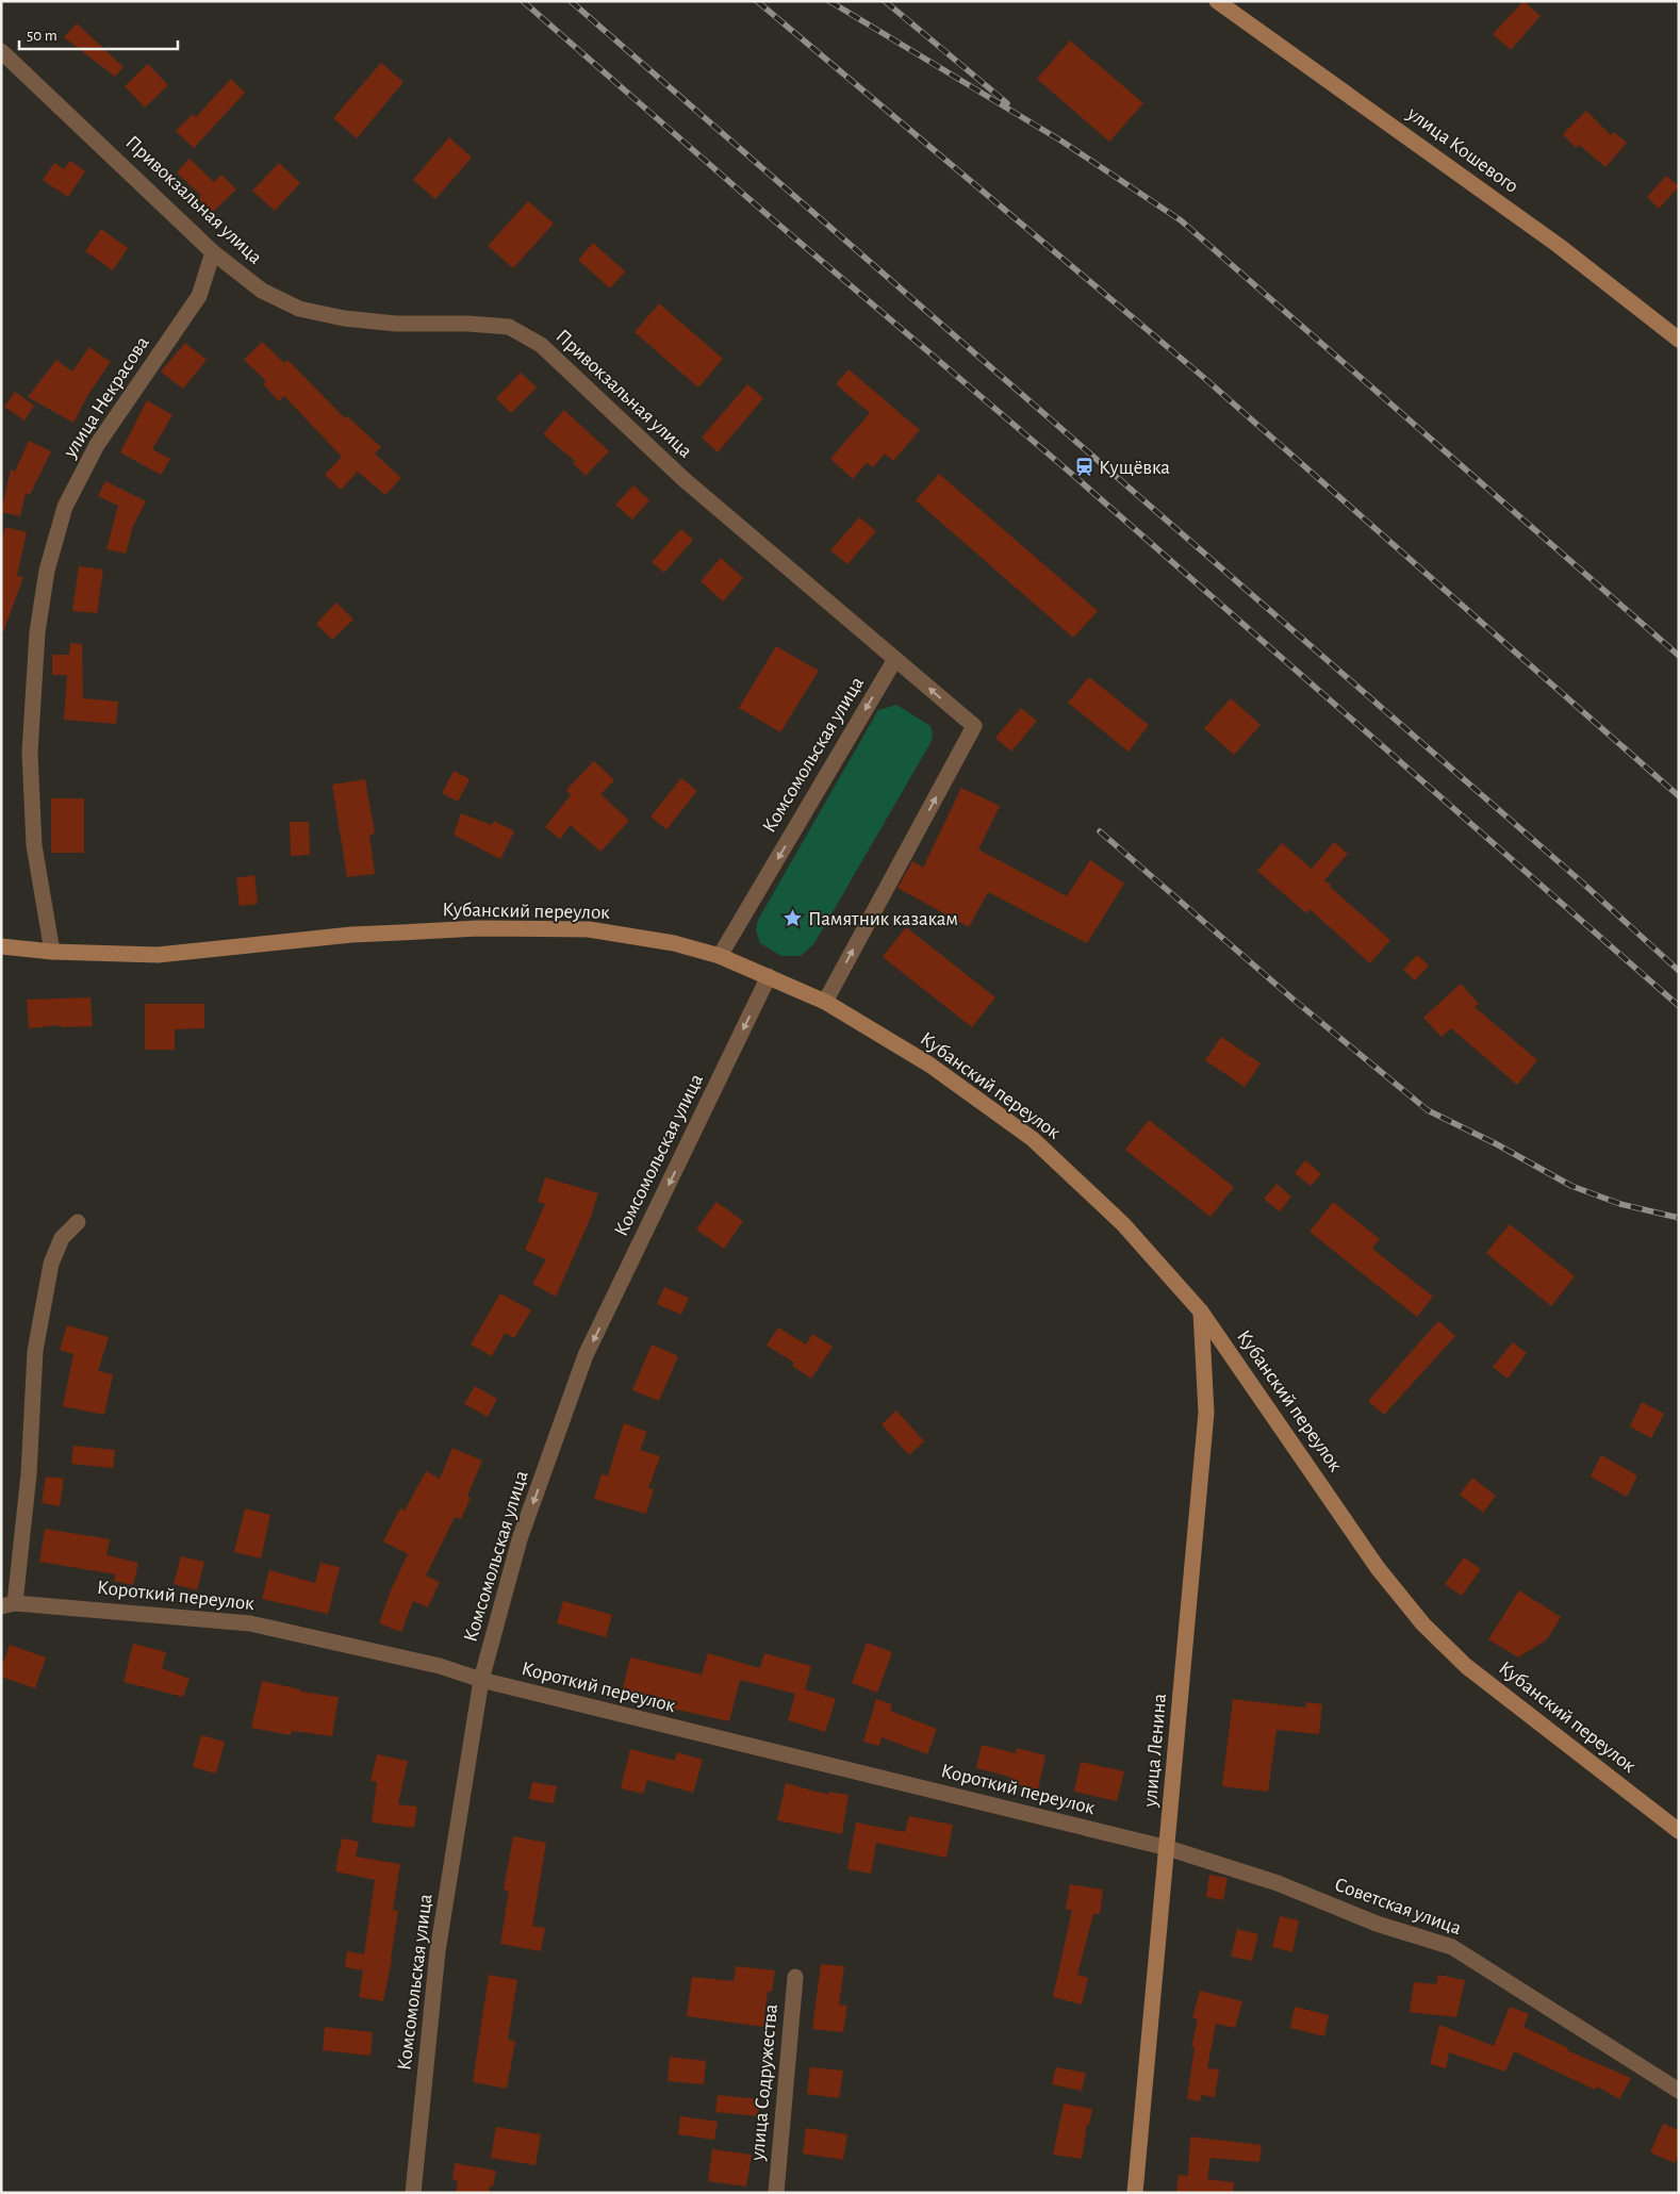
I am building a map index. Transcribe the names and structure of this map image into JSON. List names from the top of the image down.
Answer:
{
  "streets": {
    "street": [
      "улица Кошевого",
      "Привокзальная улица",
      "улица Некрасова",
      "Комсомольская улица",
      "Кубанский переулок",
      "Короткий переулок",
      "улица Ленина",
      "Советская улица",
      "улица Содружества"
    ]
  },
  "crossings": [
    ["Привокзальная улица", "улица Некрасова"],
    ["Привокзальная улица", "Комсомольская улица"],
    ["Привокзальная улица", "Кубанский переулок"],
    ["улица Некрасова", "Кубанский переулок"],
    ["Комсомольская улица", "Кубанский переулок"],
    ["Комсомольская улица", "Короткий переулок"],
    ["Кубанский переулок", "улица Ленина"],
    ["Короткий переулок", "улица Ленина"],
    ["Короткий переулок", "Советская улица"],
    ["улица Ленина", "Советская улица"]
  ],
  "one_way": ["Комсомольская улица"],
  "places": {
    "station": ["Кущёвка"],
    "place": ["Памятник казакам"]
  },
  "scale_bar": "50 m"
}
